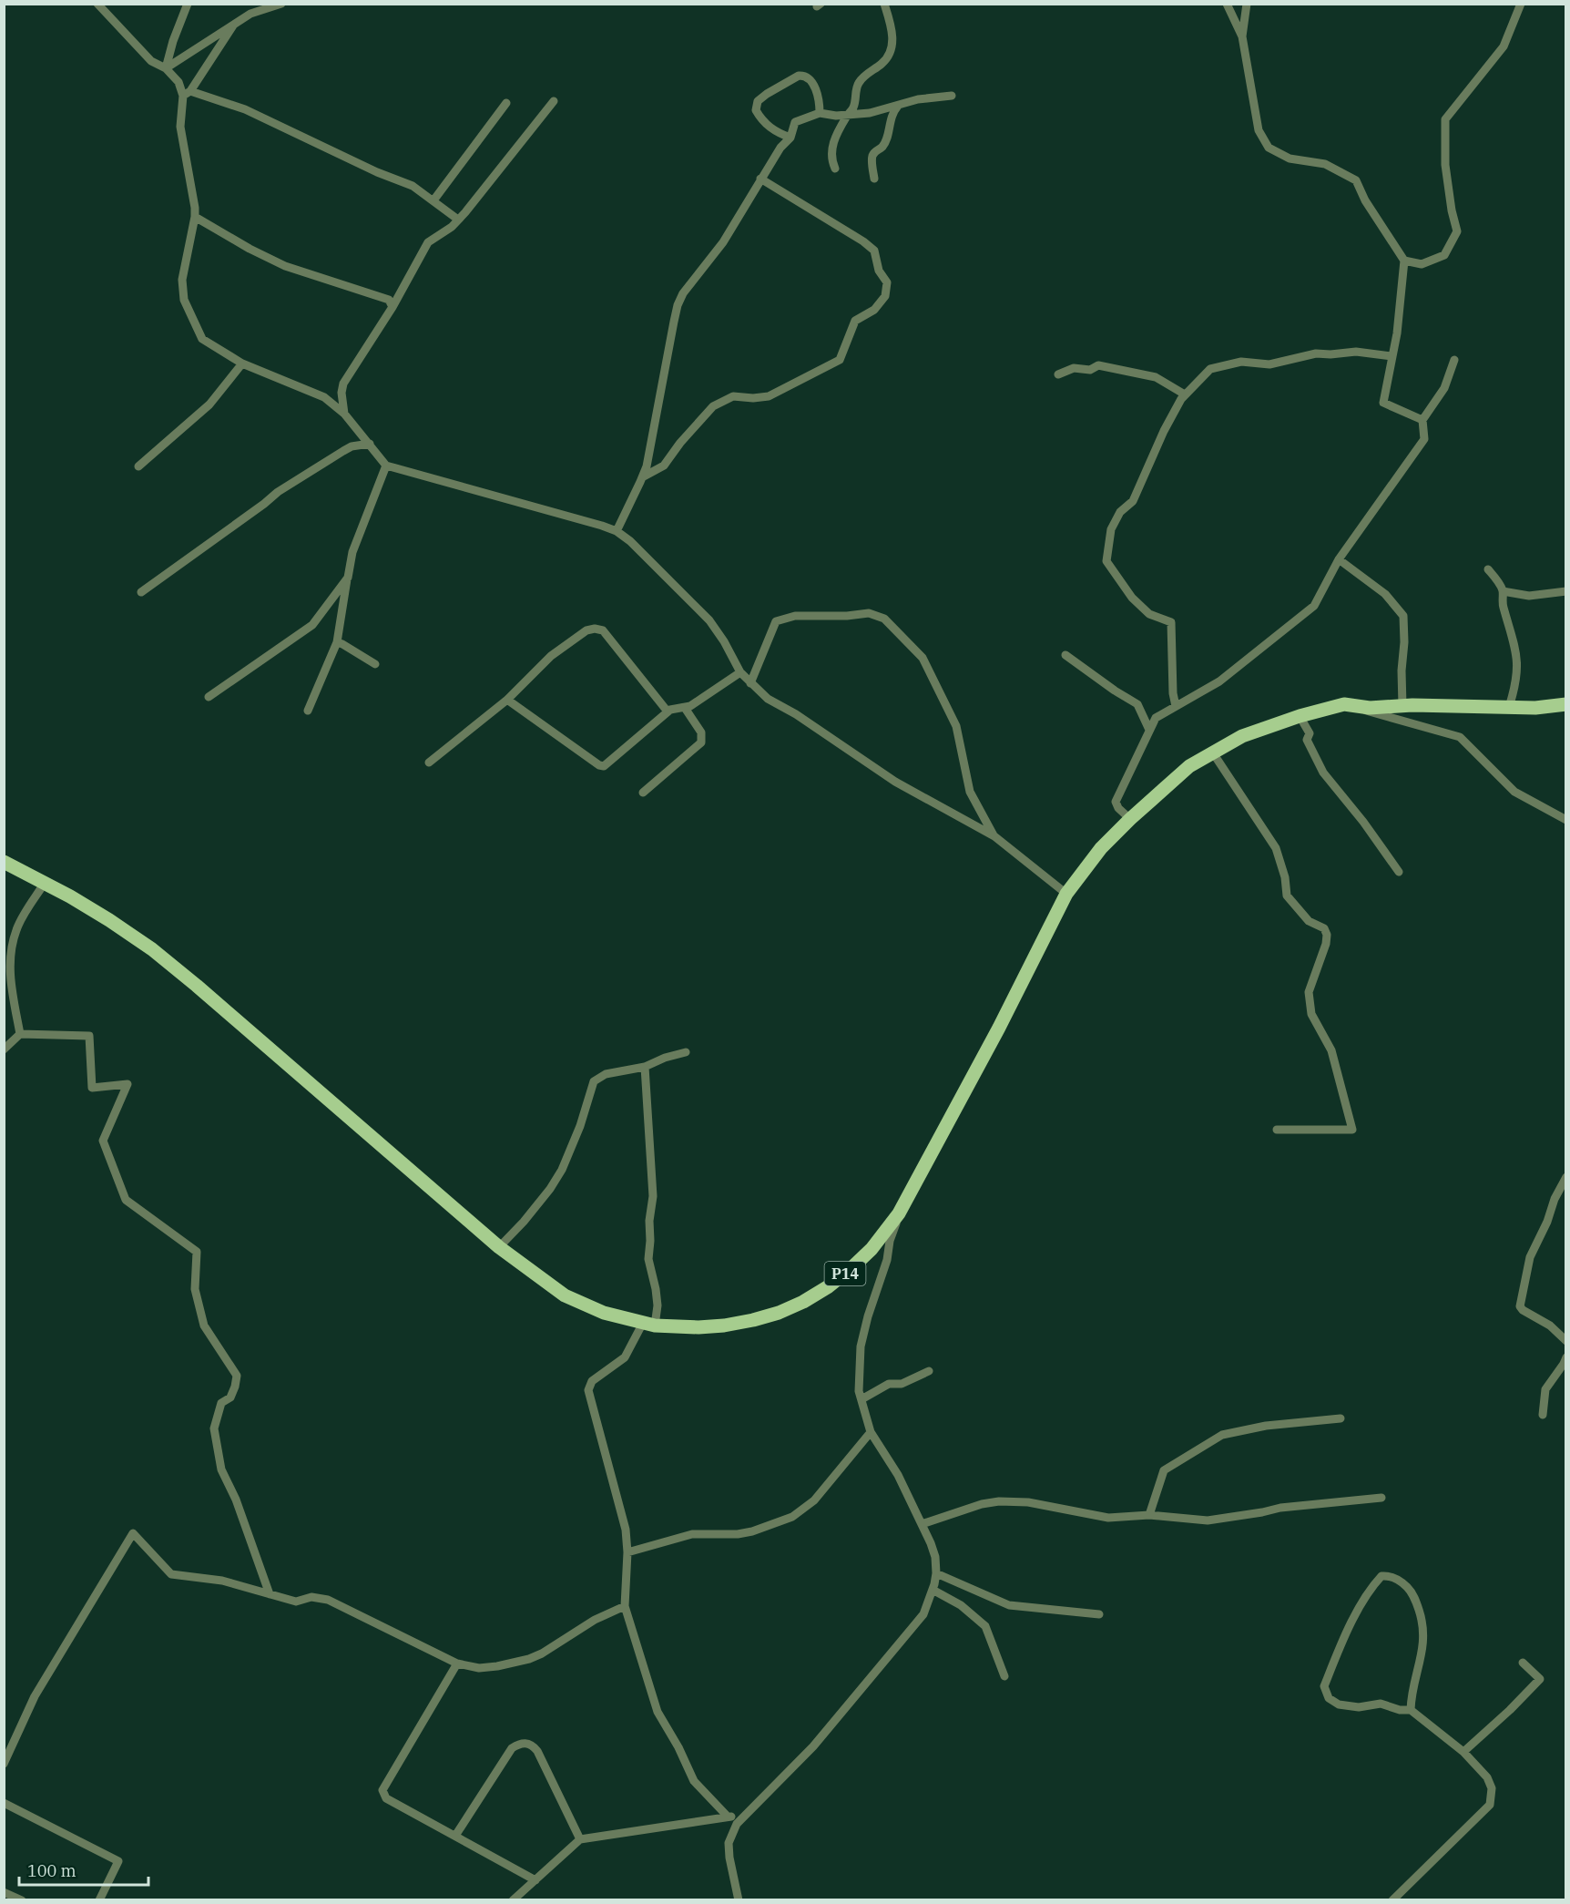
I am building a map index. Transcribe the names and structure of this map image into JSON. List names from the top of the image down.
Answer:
{
  "streets": {
    "main road": ["P14"]
  },
  "scale_bar": "100 m"
}
